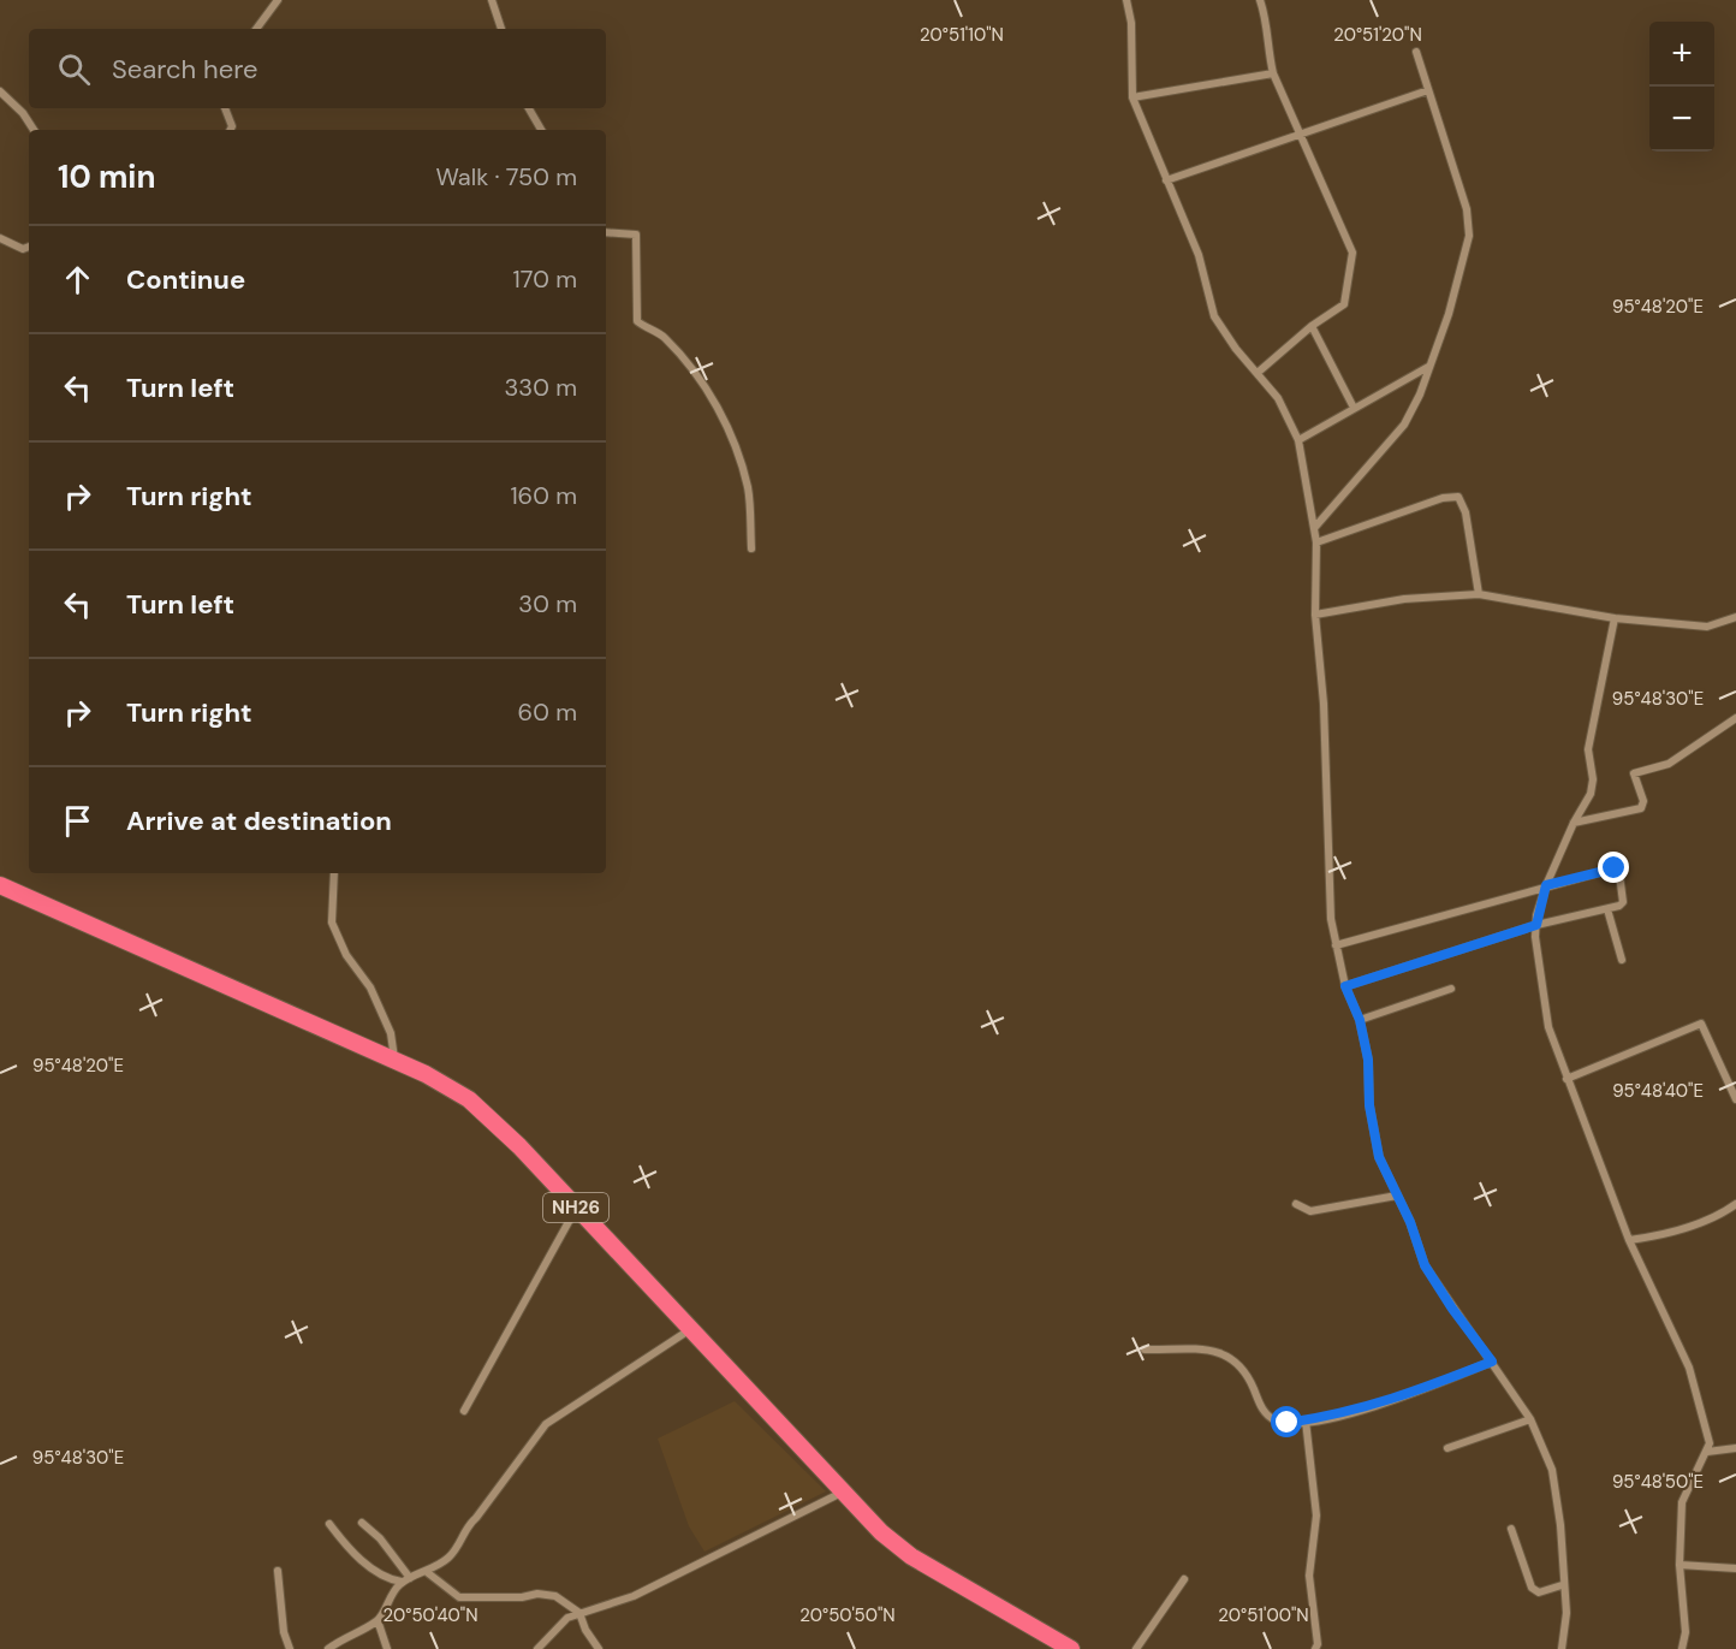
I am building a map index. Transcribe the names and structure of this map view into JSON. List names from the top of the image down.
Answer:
{
  "streets": {
    "highway": ["NH26"]
  },
  "page": {
    "map_buttons": ["+", "−"],
    "search": "Search here",
    "heading": ["10 min", "Walk · 750 m"],
    "list": [
      ["Continue", "170 m"],
      ["Turn left", "330 m"],
      ["Turn right", "160 m"],
      ["Turn left", "30 m"],
      ["Turn right", "60 m"],
      "Arrive at destination"
    ]
  },
  "coordinates": [
    "20°51'20\"N",
    "20°51'10\"N",
    "95°48'20\"E",
    "95°48'30\"E",
    "95°48'40\"E",
    "95°48'50\"E",
    "20°50'40\"N",
    "20°50'50\"N",
    "20°51'00\"N"
  ]
}
